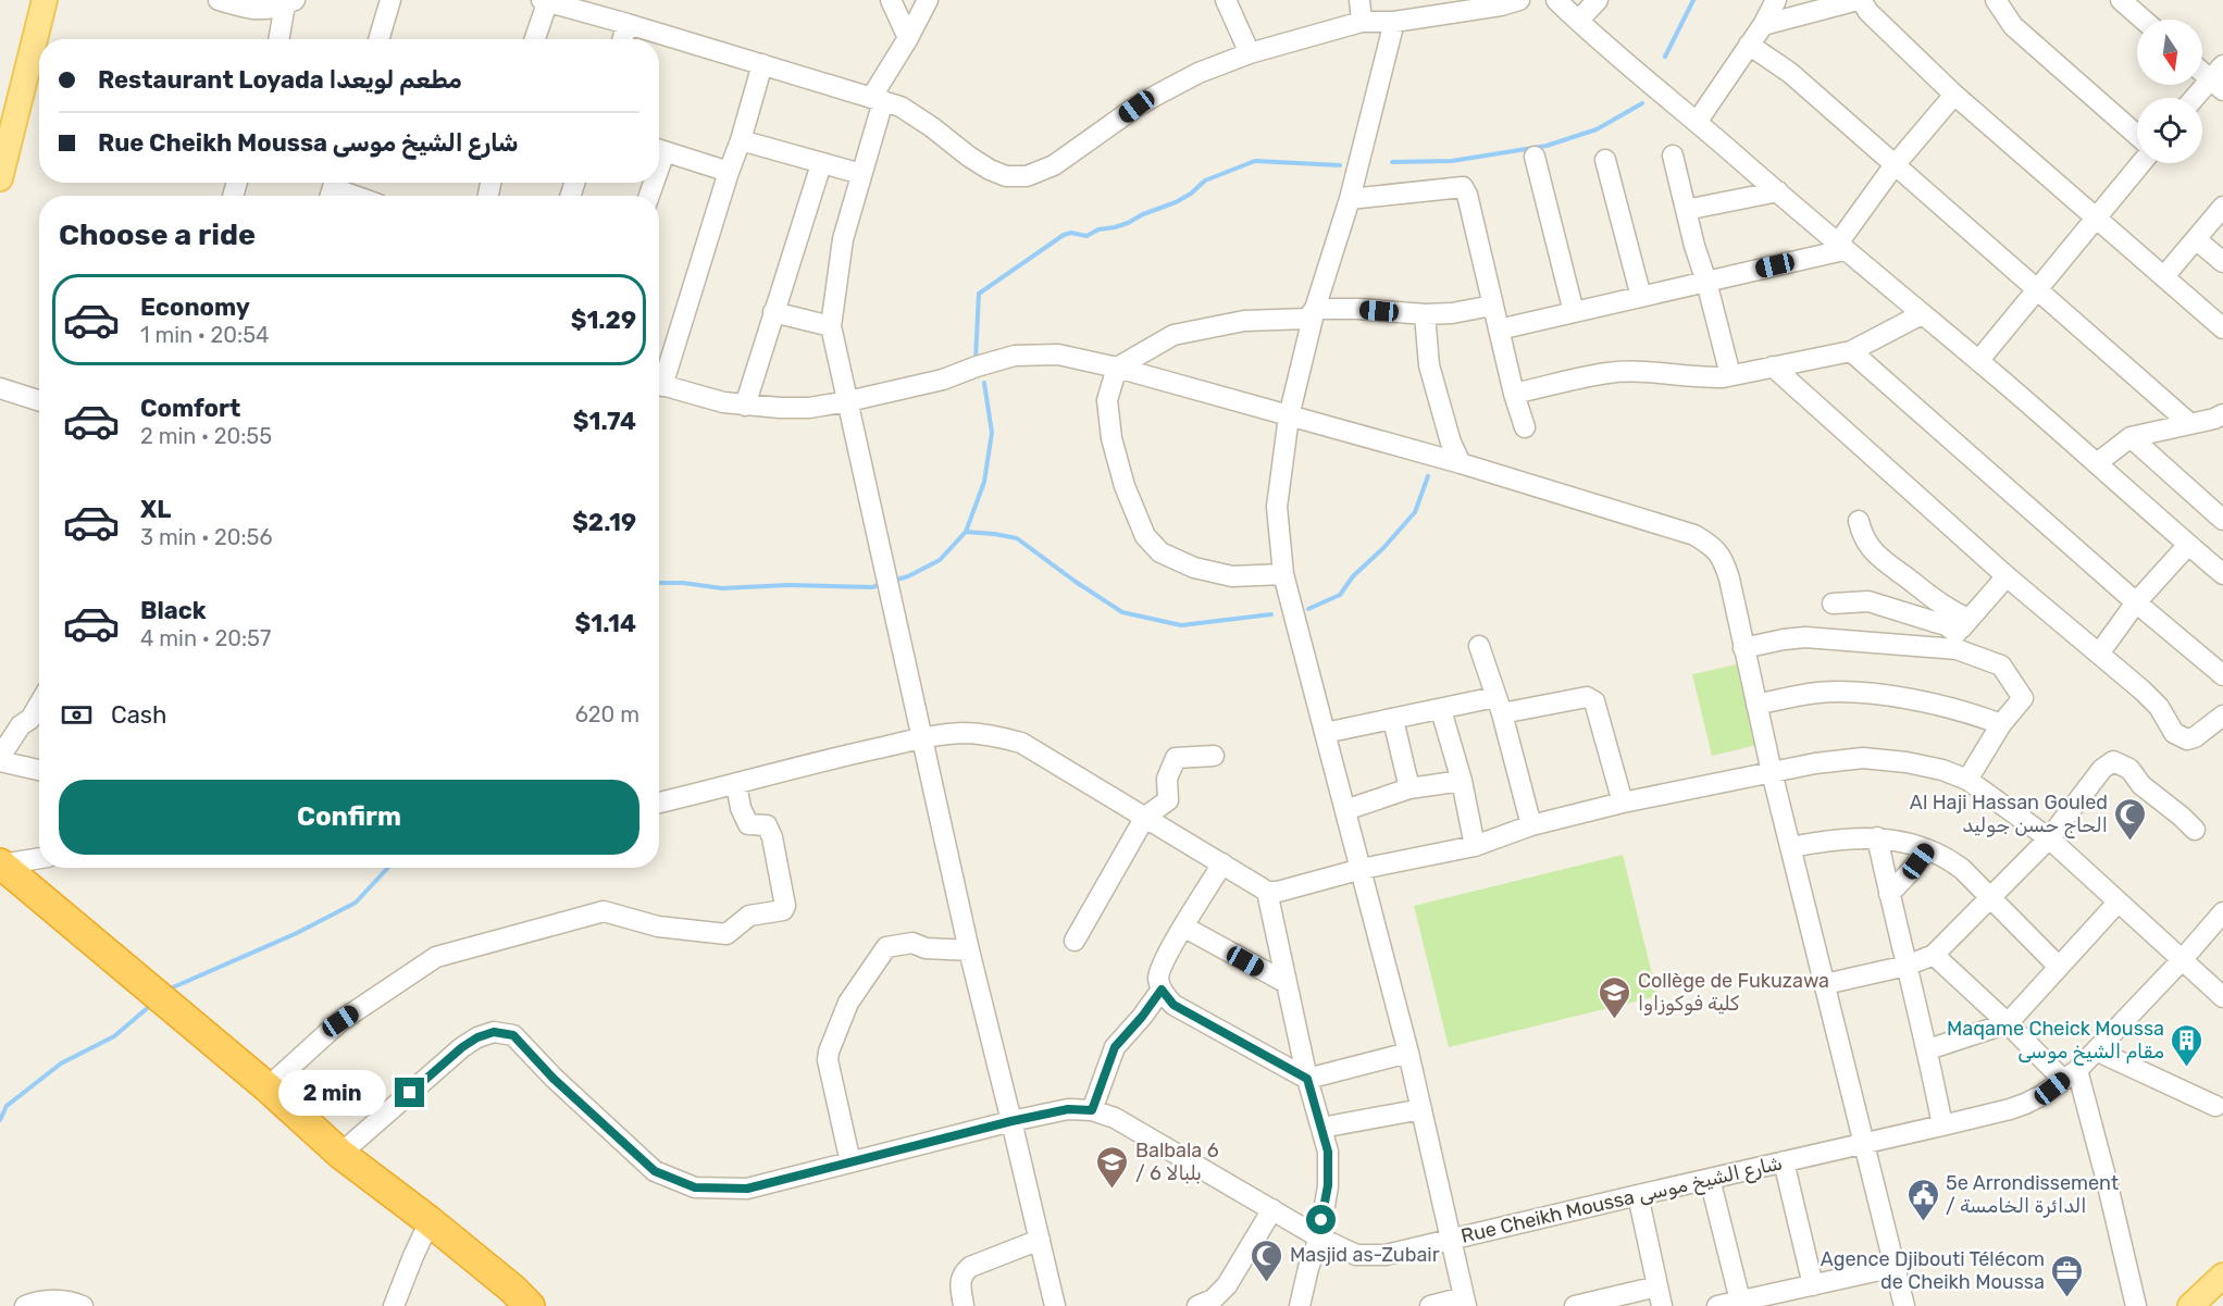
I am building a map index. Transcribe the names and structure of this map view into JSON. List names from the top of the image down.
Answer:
{
  "streets": {
    "street": ["Rue Cheikh Moussa شارع الشيخ موسى"]
  },
  "places": {
    "mosque": ["Al Haji Hassan Gouled الحاج حسن جوليد", "Masjid as-Zubair"],
    "school or university": ["Collège de Fukuzawa كلية فوكوزاوا", "Balbala 6 / بلبالا 6"],
    "building": ["Maqame Cheick Moussa مقام الشيخ موسى"],
    "public building": ["5e Arrondissement / الدائرة الخامسة"],
    "office": ["Agence Djibouti Télécom de Cheikh Moussa"]
  },
  "north": "bottom",
  "page": {
    "banner": ["Restaurant Loyada مطعم لويعدا", "Rue Cheikh Moussa شارع الشيخ موسى"],
    "heading": "Choose a ride",
    "list": [
      {
        "name": "Economy",
        "note": "1 min · 20:54",
        "value": "$1.29"
      },
      {
        "name": "Comfort",
        "note": "2 min · 20:55",
        "value": "$1.74"
      },
      {
        "name": "XL",
        "note": "3 min · 20:56",
        "value": "$2.19"
      },
      {
        "name": "Black",
        "note": "4 min · 20:57",
        "value": "$1.14"
      }
    ],
    "pay": ["Cash", "620 m"],
    "buttons": "Confirm",
    "bubble": "2 min"
  }
}
